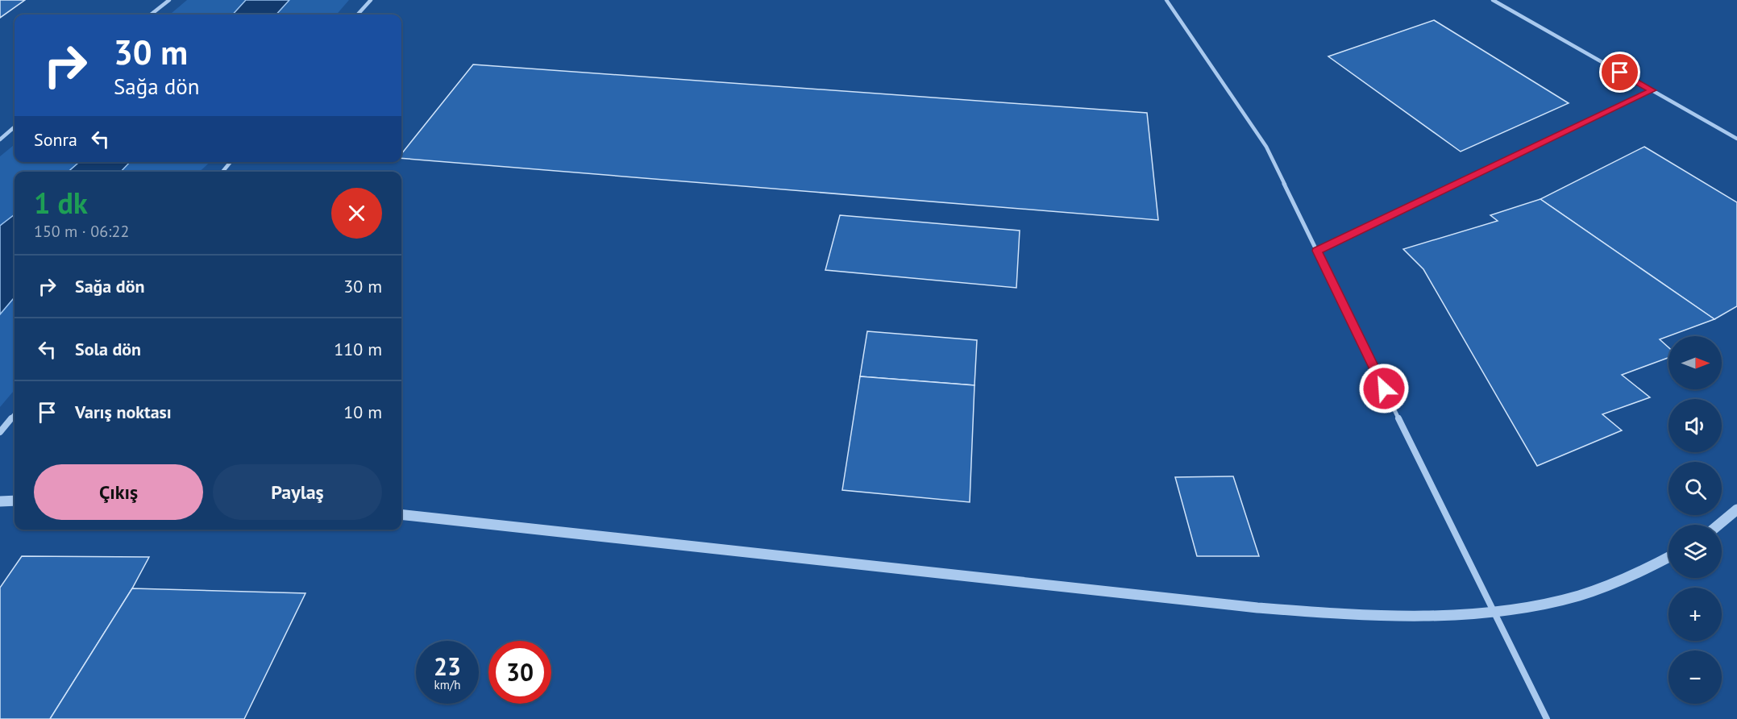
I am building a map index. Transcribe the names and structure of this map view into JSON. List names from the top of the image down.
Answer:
{
  "north": "right",
  "page": {
    "turn": ["30 m", "Sağa dön"],
    "then": "Sonra",
    "heading": ["1 dk", "150 m · 06:22"],
    "list": [
      {
        "name": "Sağa dön",
        "value": "30 m"
      },
      {
        "name": "Sola dön",
        "value": "110 m"
      },
      {
        "name": "Varış noktası",
        "value": "10 m"
      }
    ],
    "map_buttons": ["+", "−"],
    "buttons": ["Çıkış", "Paylaş"],
    "speed": "23 km/h",
    "limit": "30"
  }
}
